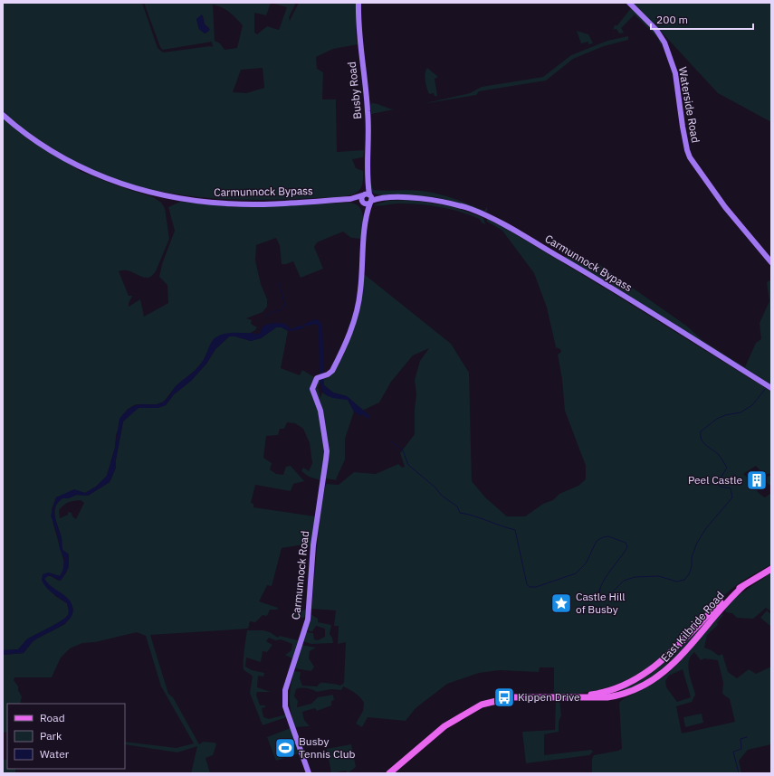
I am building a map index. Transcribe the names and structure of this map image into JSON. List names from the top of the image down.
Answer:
{
  "streets": {
    "main road": [
      "Busby Road",
      "Waterside Road",
      "Carmunnock Bypass",
      "Carmunnock Road",
      "East Kilbride Road"
    ]
  },
  "crossings": [
    ["Busby Road", "Carmunnock Bypass"]
  ],
  "places": {
    "building": ["Peel Castle"],
    "place": ["Castle Hill of Busby"],
    "bus stop": ["Kippen Drive"],
    "sports": ["Busby Tennis Club"]
  },
  "legend": ["Road", "Park", "Water"],
  "scale_bar": "200 m"
}
